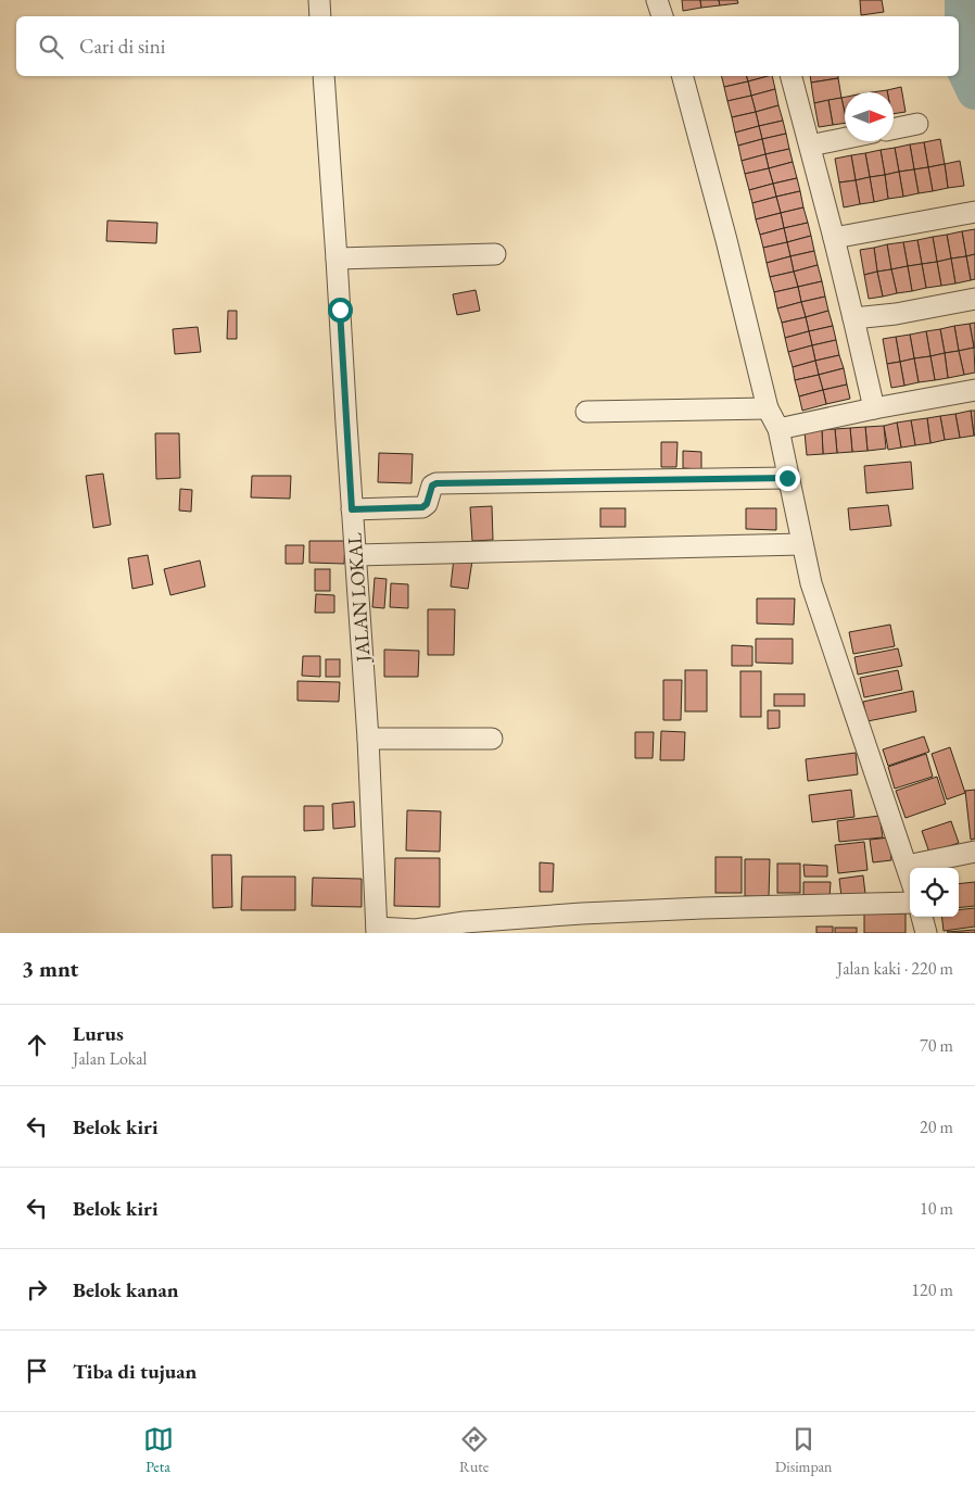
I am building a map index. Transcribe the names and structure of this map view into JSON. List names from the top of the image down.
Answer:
{
  "streets": {
    "street": ["JALAN LOKAL"]
  },
  "north": "right",
  "page": {
    "search": "Cari di sini",
    "heading": ["3 mnt", "Jalan kaki · 220 m"],
    "list": [
      ["Lurus", "Jalan Lokal", "70 m"],
      ["Belok kiri", "20 m"],
      ["Belok kiri", "10 m"],
      ["Belok kanan", "120 m"],
      "Tiba di tujuan"
    ],
    "nav": ["Peta", "Rute", "Disimpan"]
  }
}
